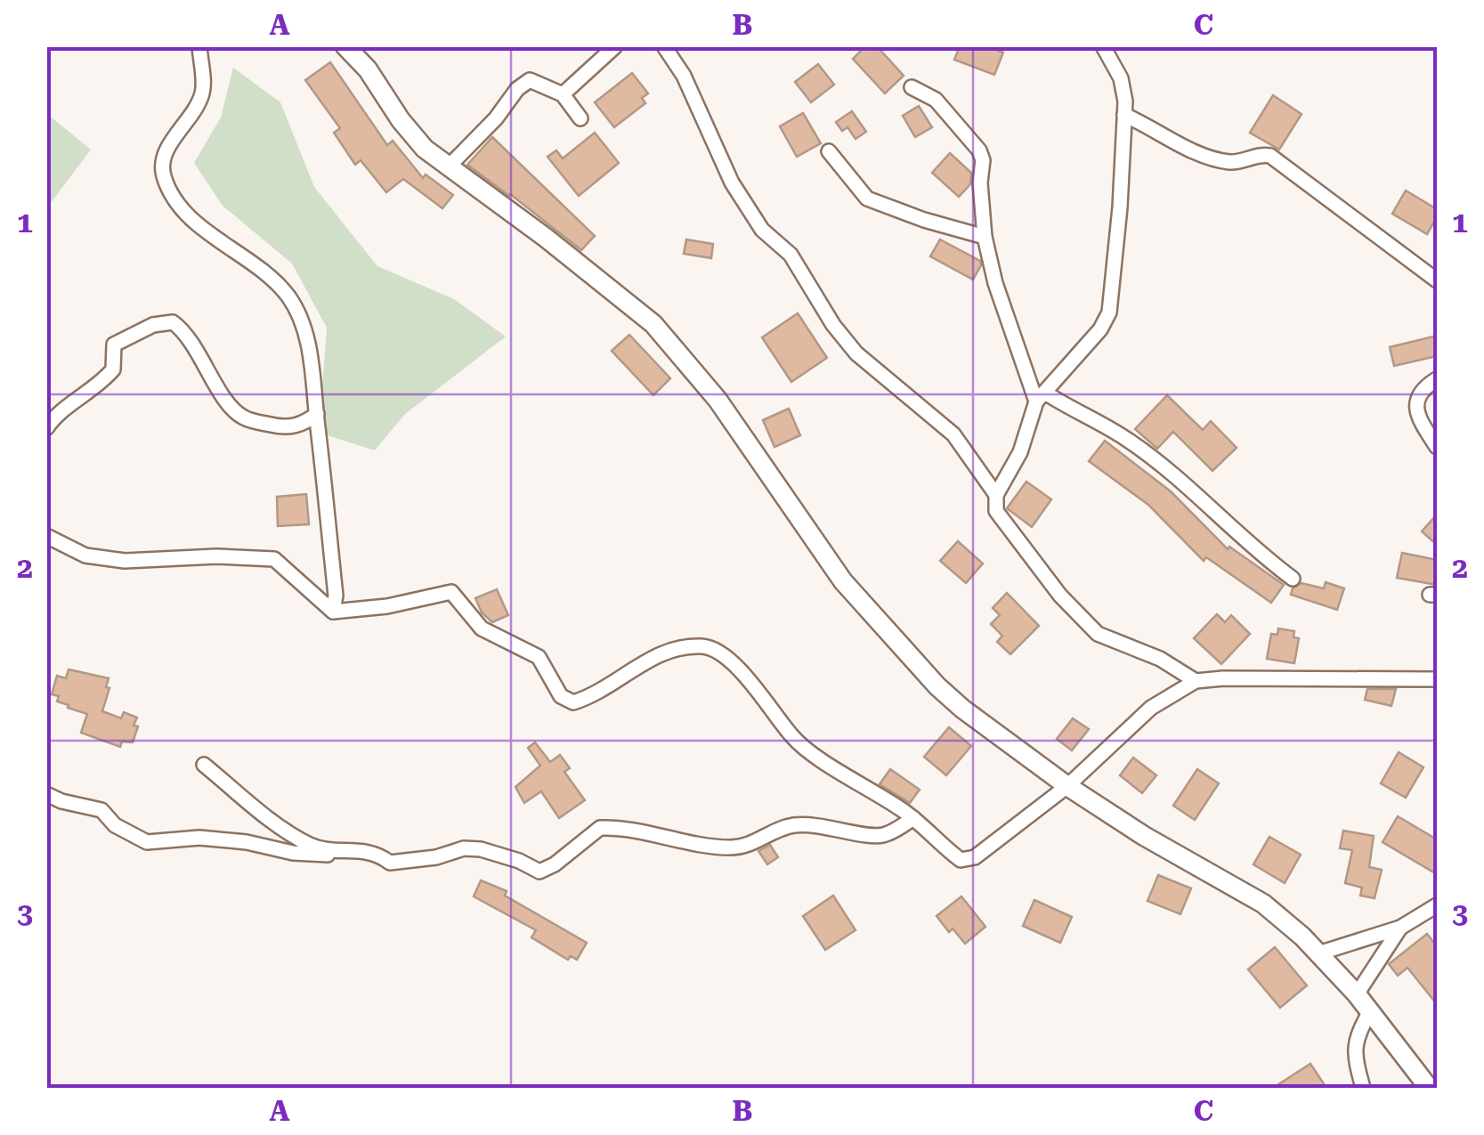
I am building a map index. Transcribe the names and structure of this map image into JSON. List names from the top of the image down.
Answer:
{
  "grid": {
    "columns": ["A", "B", "C"],
    "rows": ["1", "2", "3"]
  }
}
